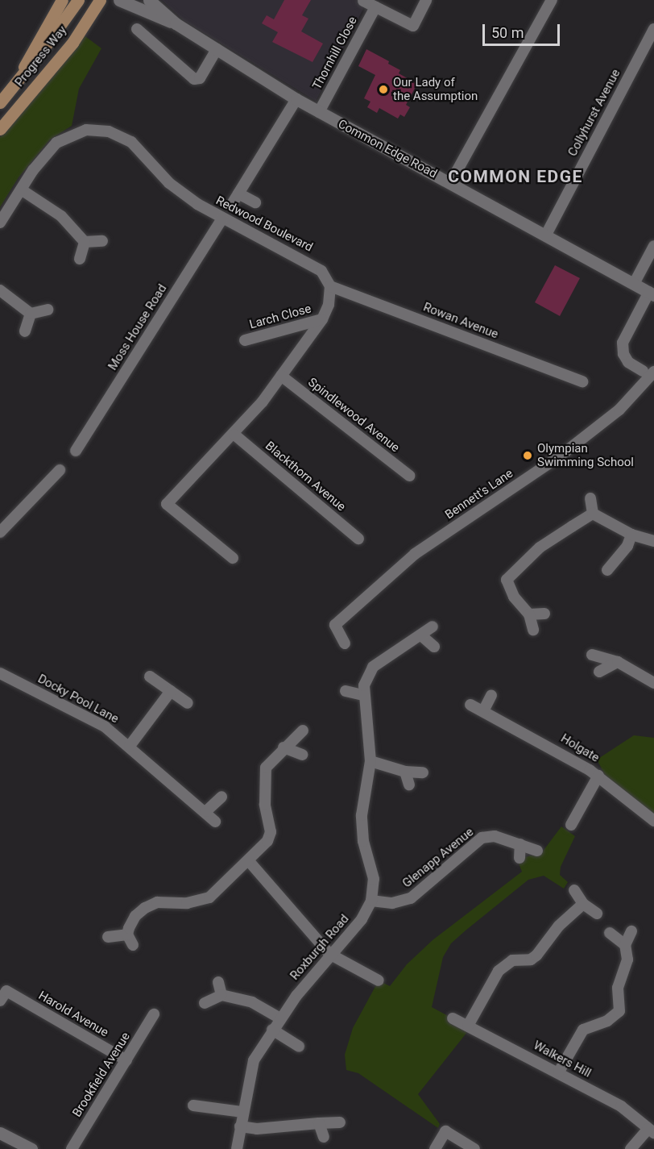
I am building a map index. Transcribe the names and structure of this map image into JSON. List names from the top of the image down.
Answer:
{
  "streets": {
    "main road": ["Progress Way", "Common Edge Road"],
    "street": [
      "Thornhill Close",
      "Collyhurst Avenue",
      "Redwood Boulevard",
      "Larch Close",
      "Rowan Avenue",
      "Moss House Road",
      "Spindlewood Avenue",
      "Blackthorn Avenue",
      "Bennett's Lane",
      "Docky Pool Lane",
      "Holgate",
      "Glenapp Avenue",
      "Roxburgh Road",
      "Harold Avenue",
      "Walkers Hill",
      "Brookfield Avenue"
    ]
  },
  "crossings": [
    ["Thornhill Close", "Common Edge Road"],
    ["Collyhurst Avenue", "Common Edge Road"],
    ["Redwood Boulevard", "Rowan Avenue"],
    ["Redwood Boulevard", "Moss House Road"],
    ["Glenapp Avenue", "Roxburgh Road"],
    ["Harold Avenue", "Brookfield Avenue"]
  ],
  "districts": ["COMMON EDGE"],
  "places": ["Our Lady of the Assumption", "Olympian Swimming School"],
  "scale_bar": "50 m"
}
